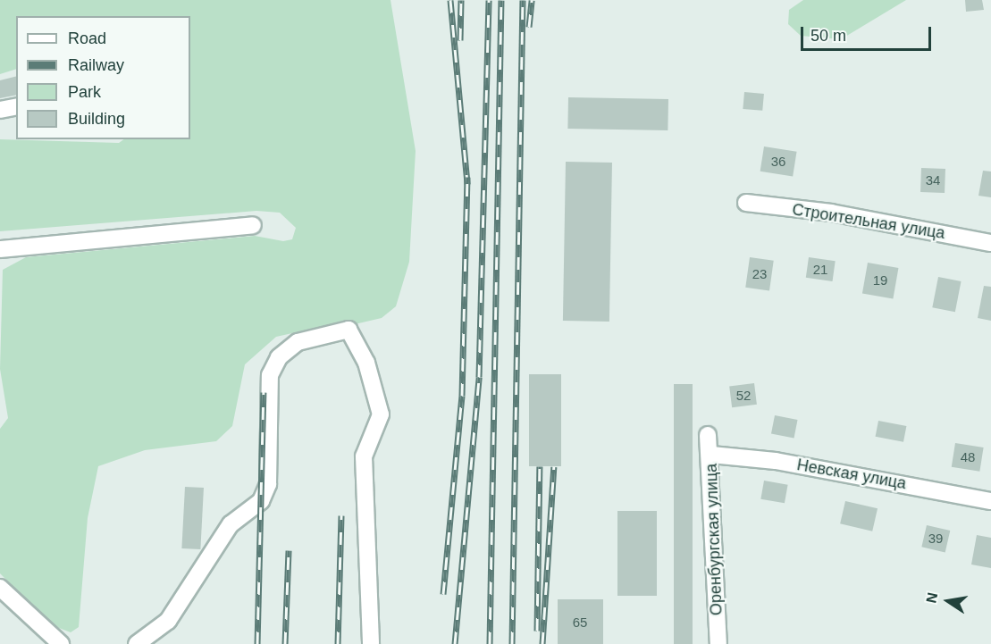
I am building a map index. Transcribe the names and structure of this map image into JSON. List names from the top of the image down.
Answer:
{
  "streets": {
    "lane": ["Строительная улица", "Невская улица", "Оренбургская улица"]
  },
  "crossings": [
    ["Невская улица", "Оренбургская улица"]
  ],
  "house_numbers": [
    "36",
    "34",
    "21",
    "23",
    "19",
    "52",
    "48",
    "39",
    "65"
  ],
  "legend": [
    "Road",
    "Railway",
    "Park",
    "Building"
  ],
  "scale_bar": "50 m",
  "north": "left"
}
